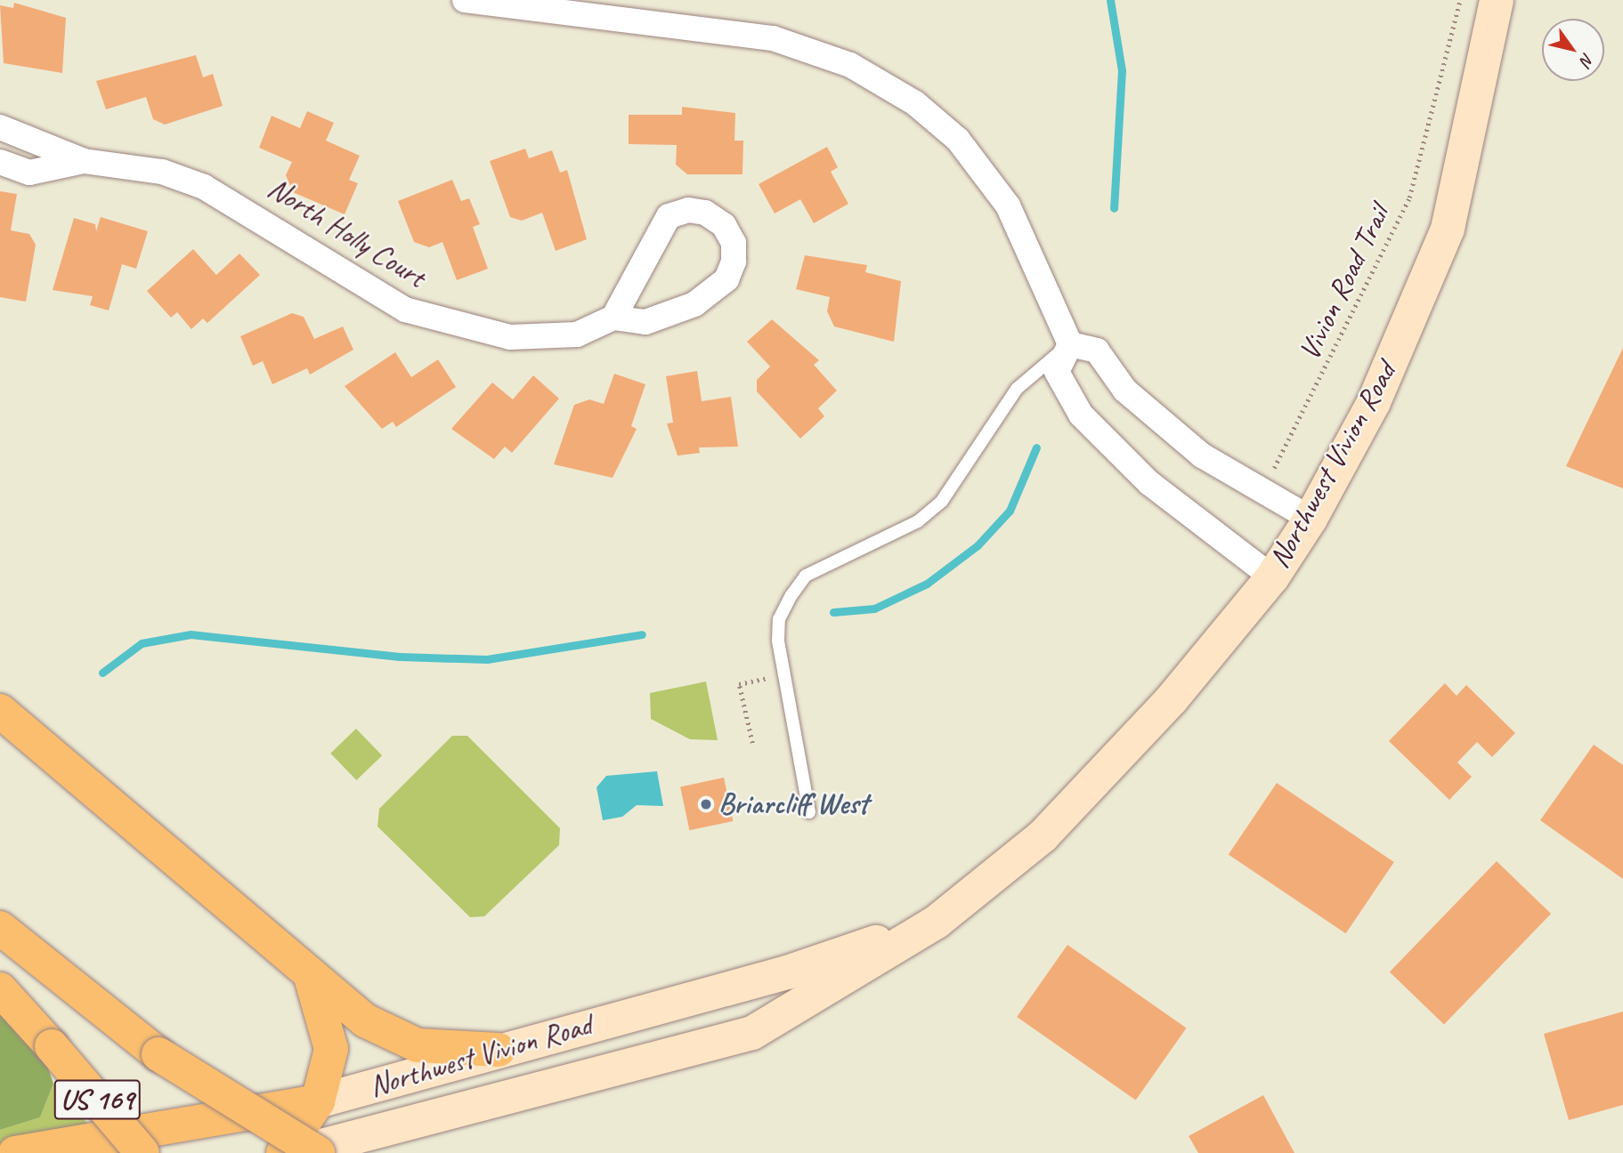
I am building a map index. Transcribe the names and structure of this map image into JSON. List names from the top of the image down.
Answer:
{
  "streets": {
    "main road": ["Northwest Vivion Road", "US 169"],
    "street": ["North Holly Court"],
    "path": ["Vivion Road Trail"]
  },
  "places": ["Briarcliff West"],
  "north": "bottom right"
}
